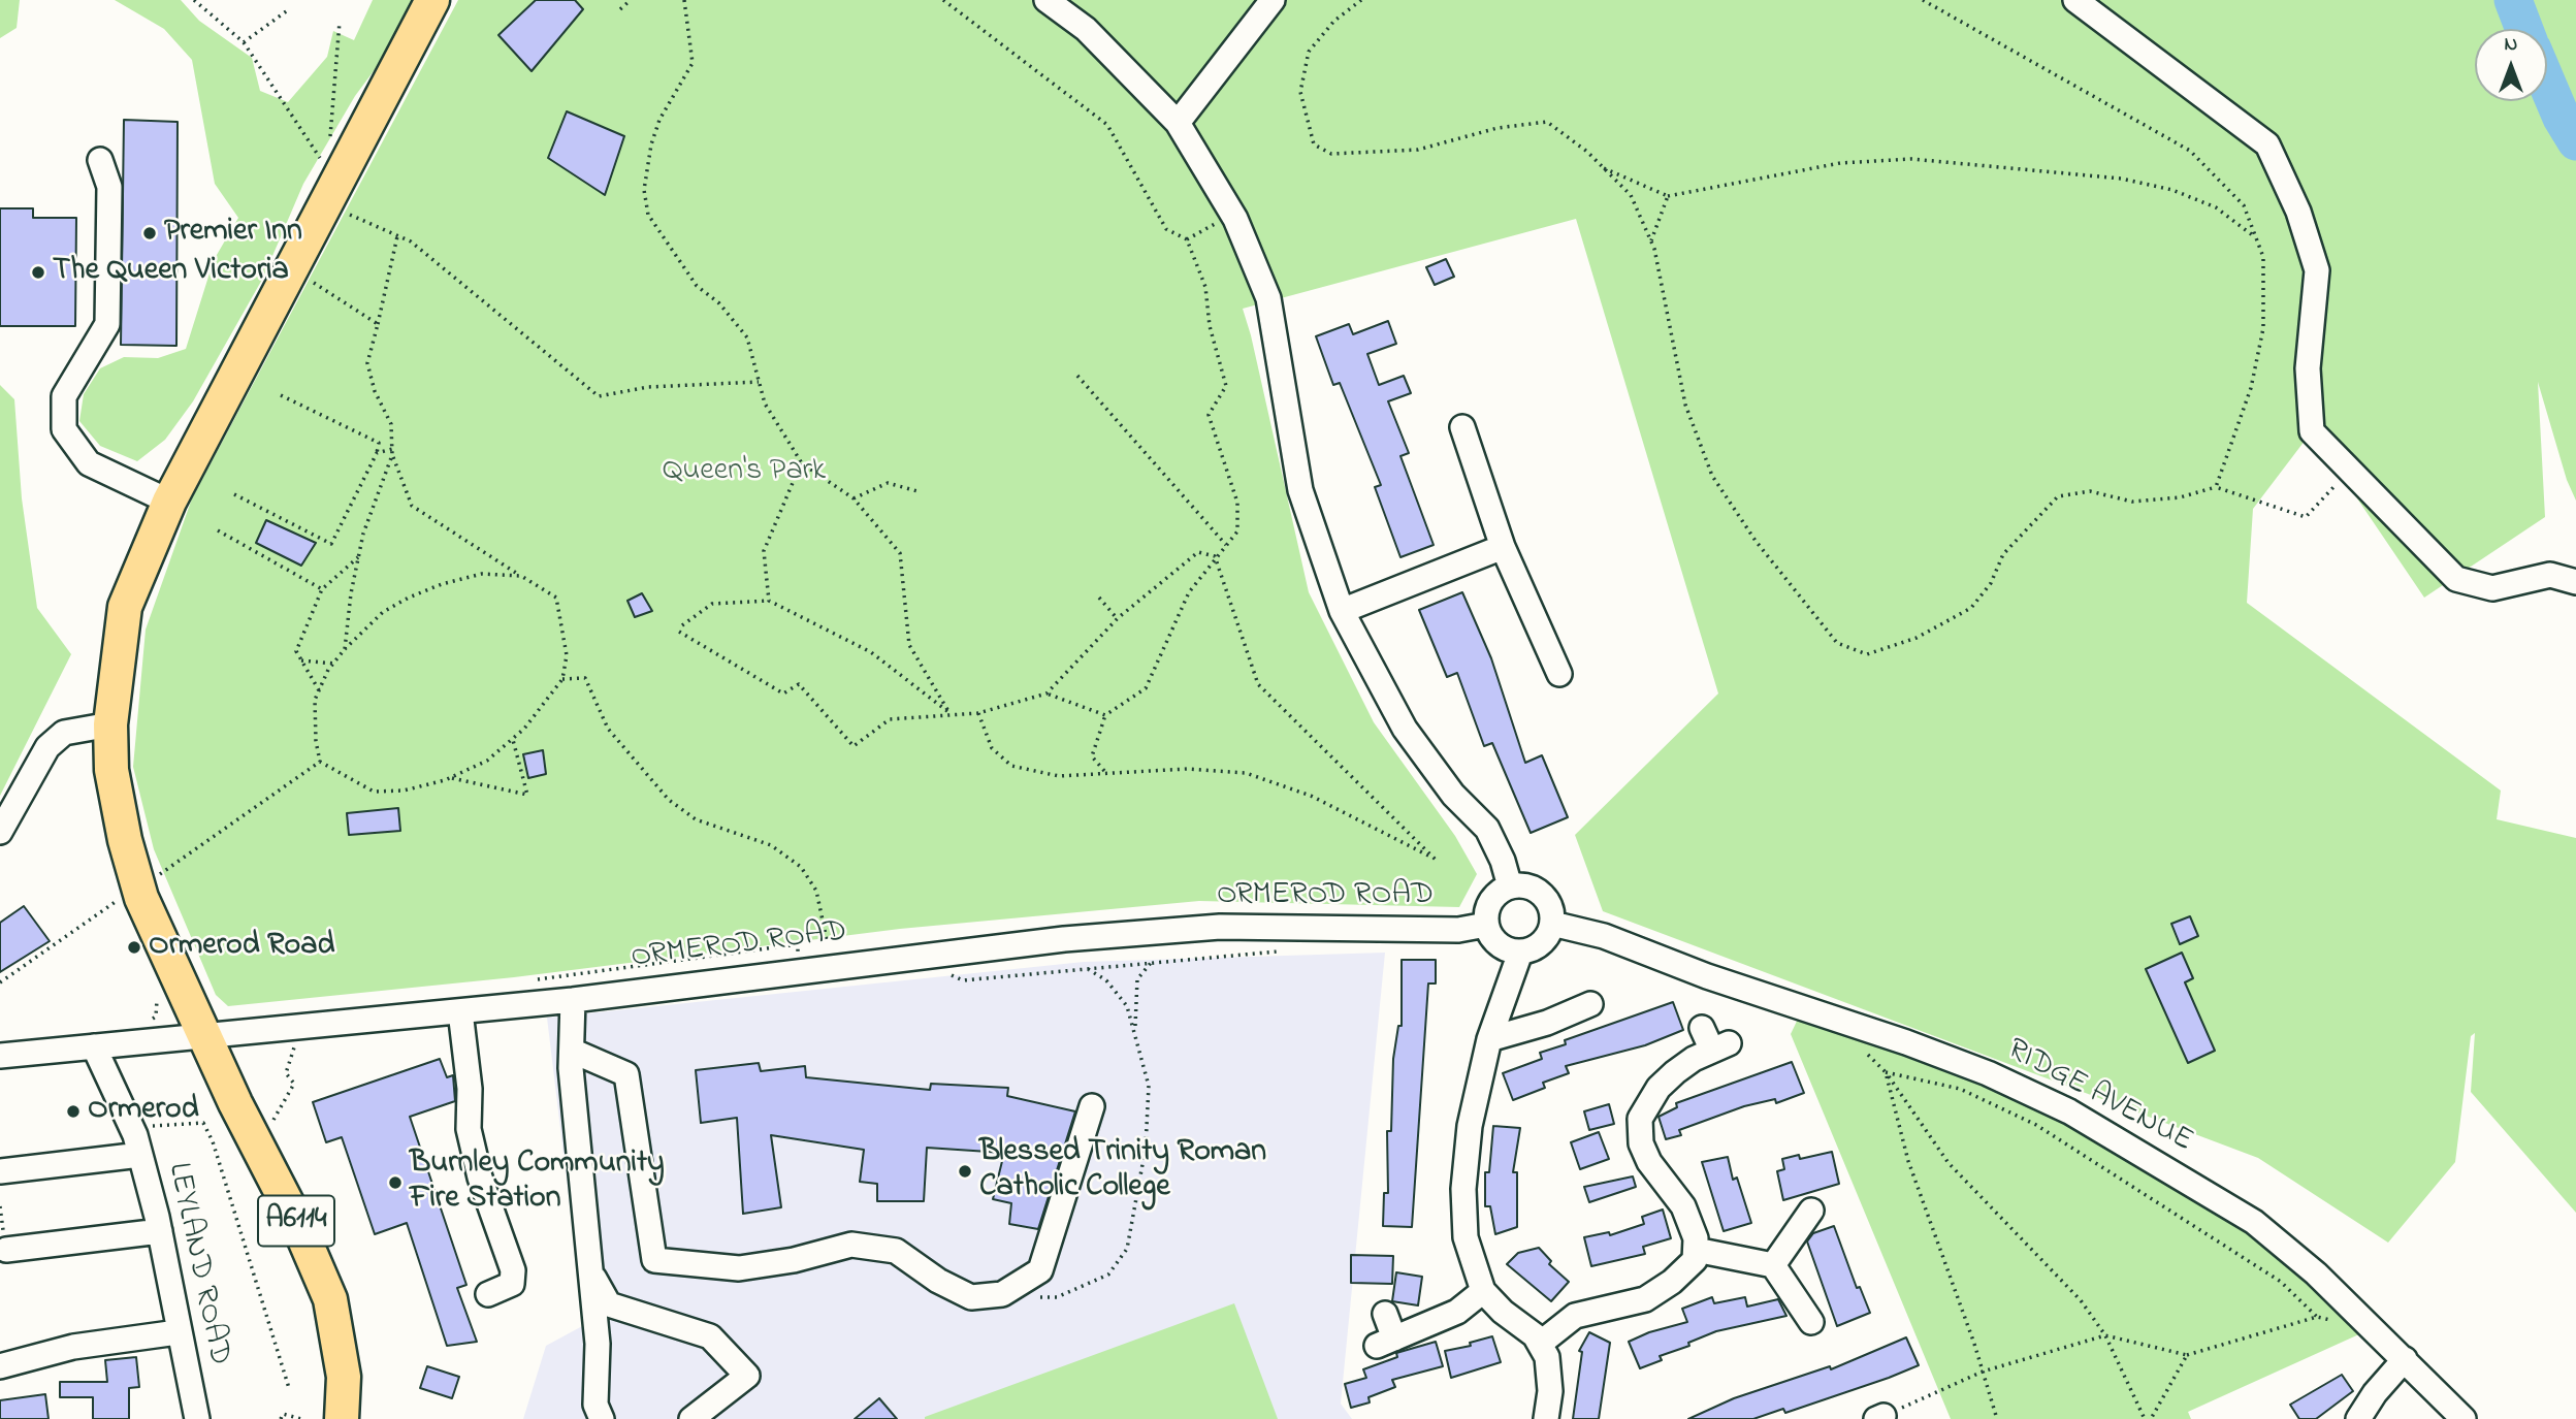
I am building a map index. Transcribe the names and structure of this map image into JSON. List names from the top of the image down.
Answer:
{
  "streets": {
    "highway": ["A6114"],
    "street": ["ORMEROD ROAD", "RIDGE AVENUE", "LEYLAND ROAD"]
  },
  "crossings": [
    ["ORMEROD ROAD", "RIDGE AVENUE"],
    ["ORMEROD ROAD", "A6114"],
    ["ORMEROD ROAD", "LEYLAND ROAD"]
  ],
  "parks": ["Queen's Park"],
  "places": [
    "Premier Inn",
    "The Queen Victoria",
    "Ormerod Road",
    "Ormerod",
    "Blessed Trinity Roman Catholic College",
    "Burnley Community Fire Station"
  ],
  "north": "top"
}
